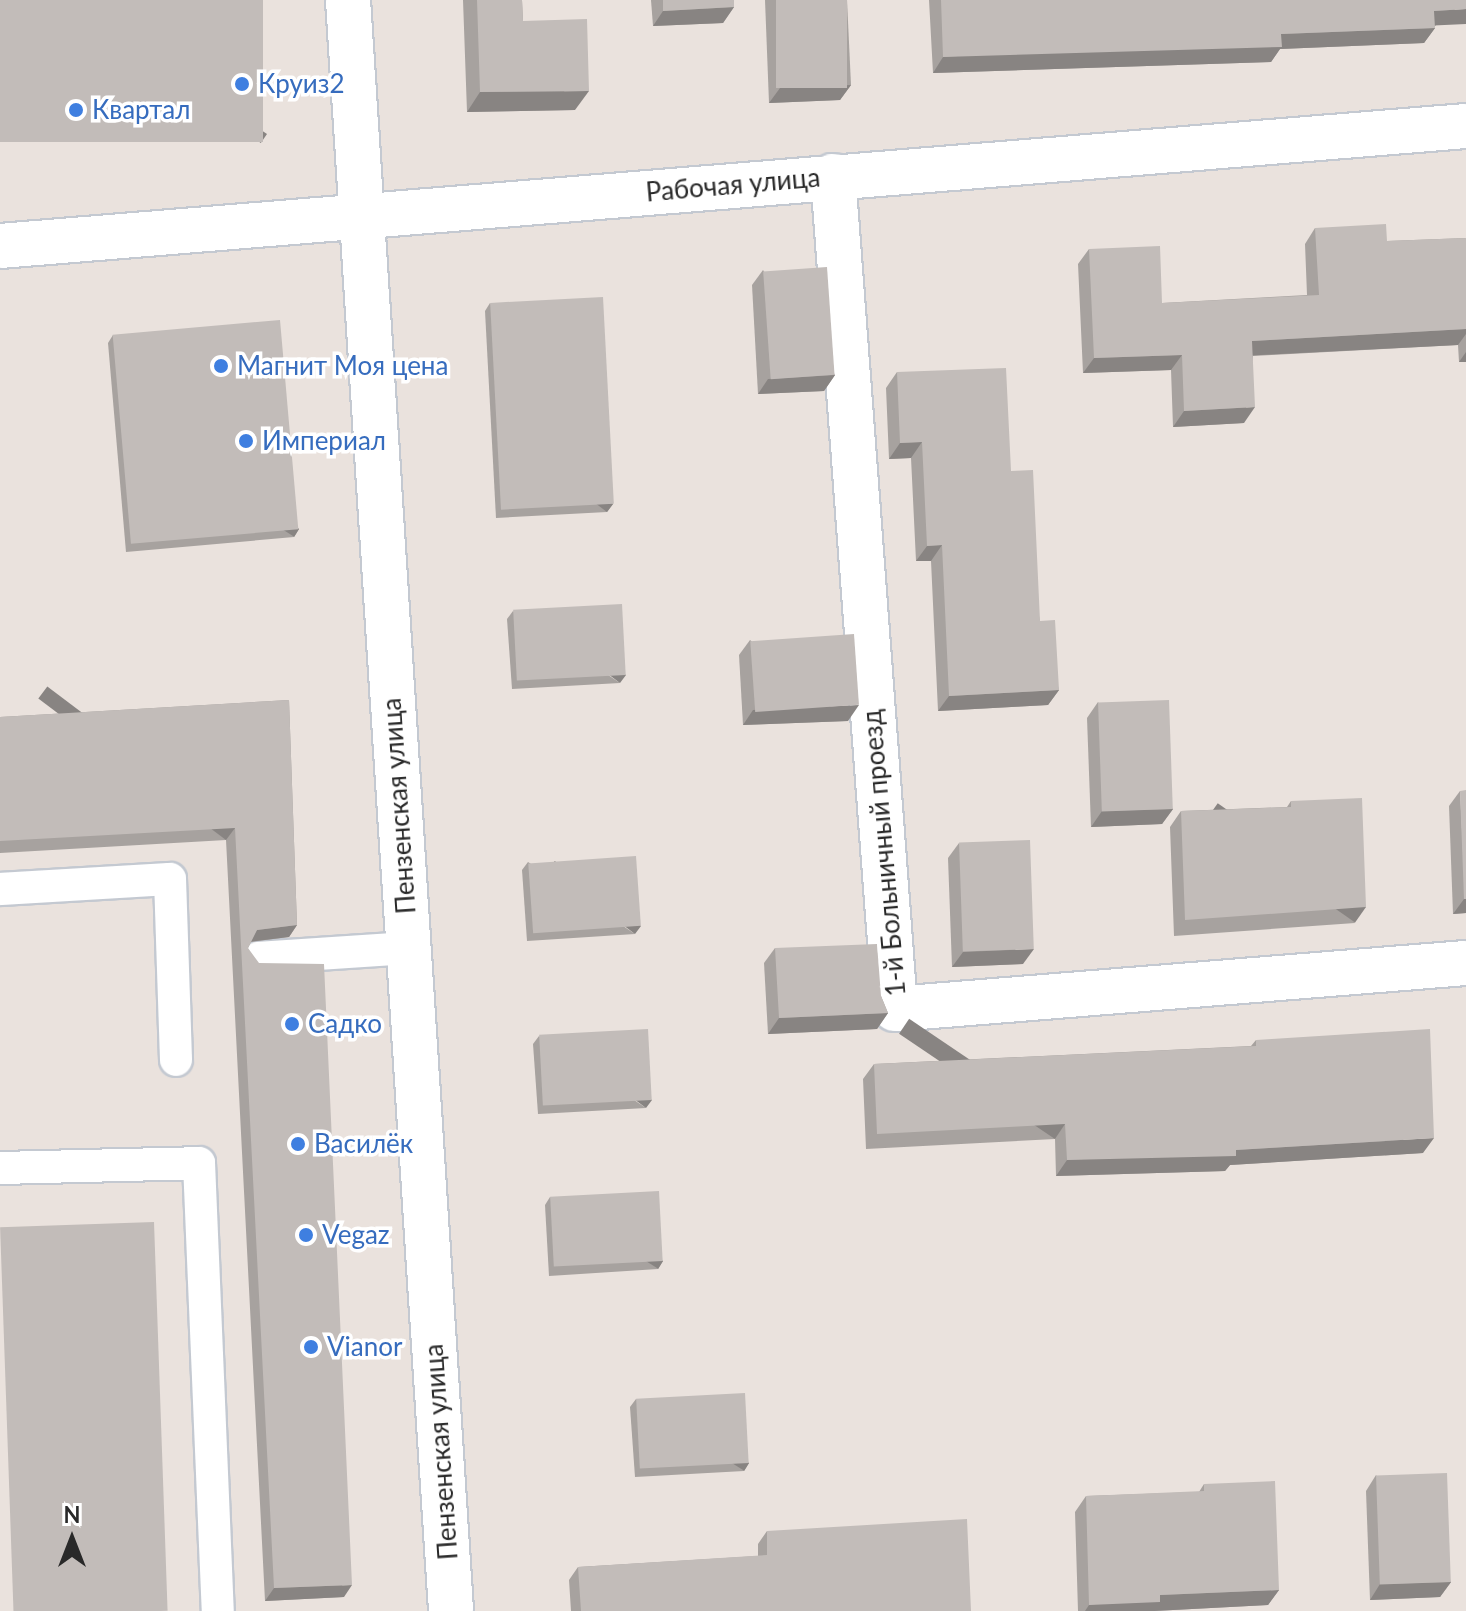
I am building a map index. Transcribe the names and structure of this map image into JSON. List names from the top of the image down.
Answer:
{
  "streets": {
    "street": ["Рабочая улица", "Пензенская улица", "1-й Больничный проезд"]
  },
  "crossings": [
    ["Рабочая улица", "Пензенская улица"],
    ["Рабочая улица", "1-й Больничный проезд"]
  ],
  "places": [
    "Круиз2",
    "Квартал",
    "Магнит Моя цена",
    "Империал",
    "Садко",
    "Василёк",
    "Vegaz",
    "Vianor"
  ],
  "north": "top"
}
